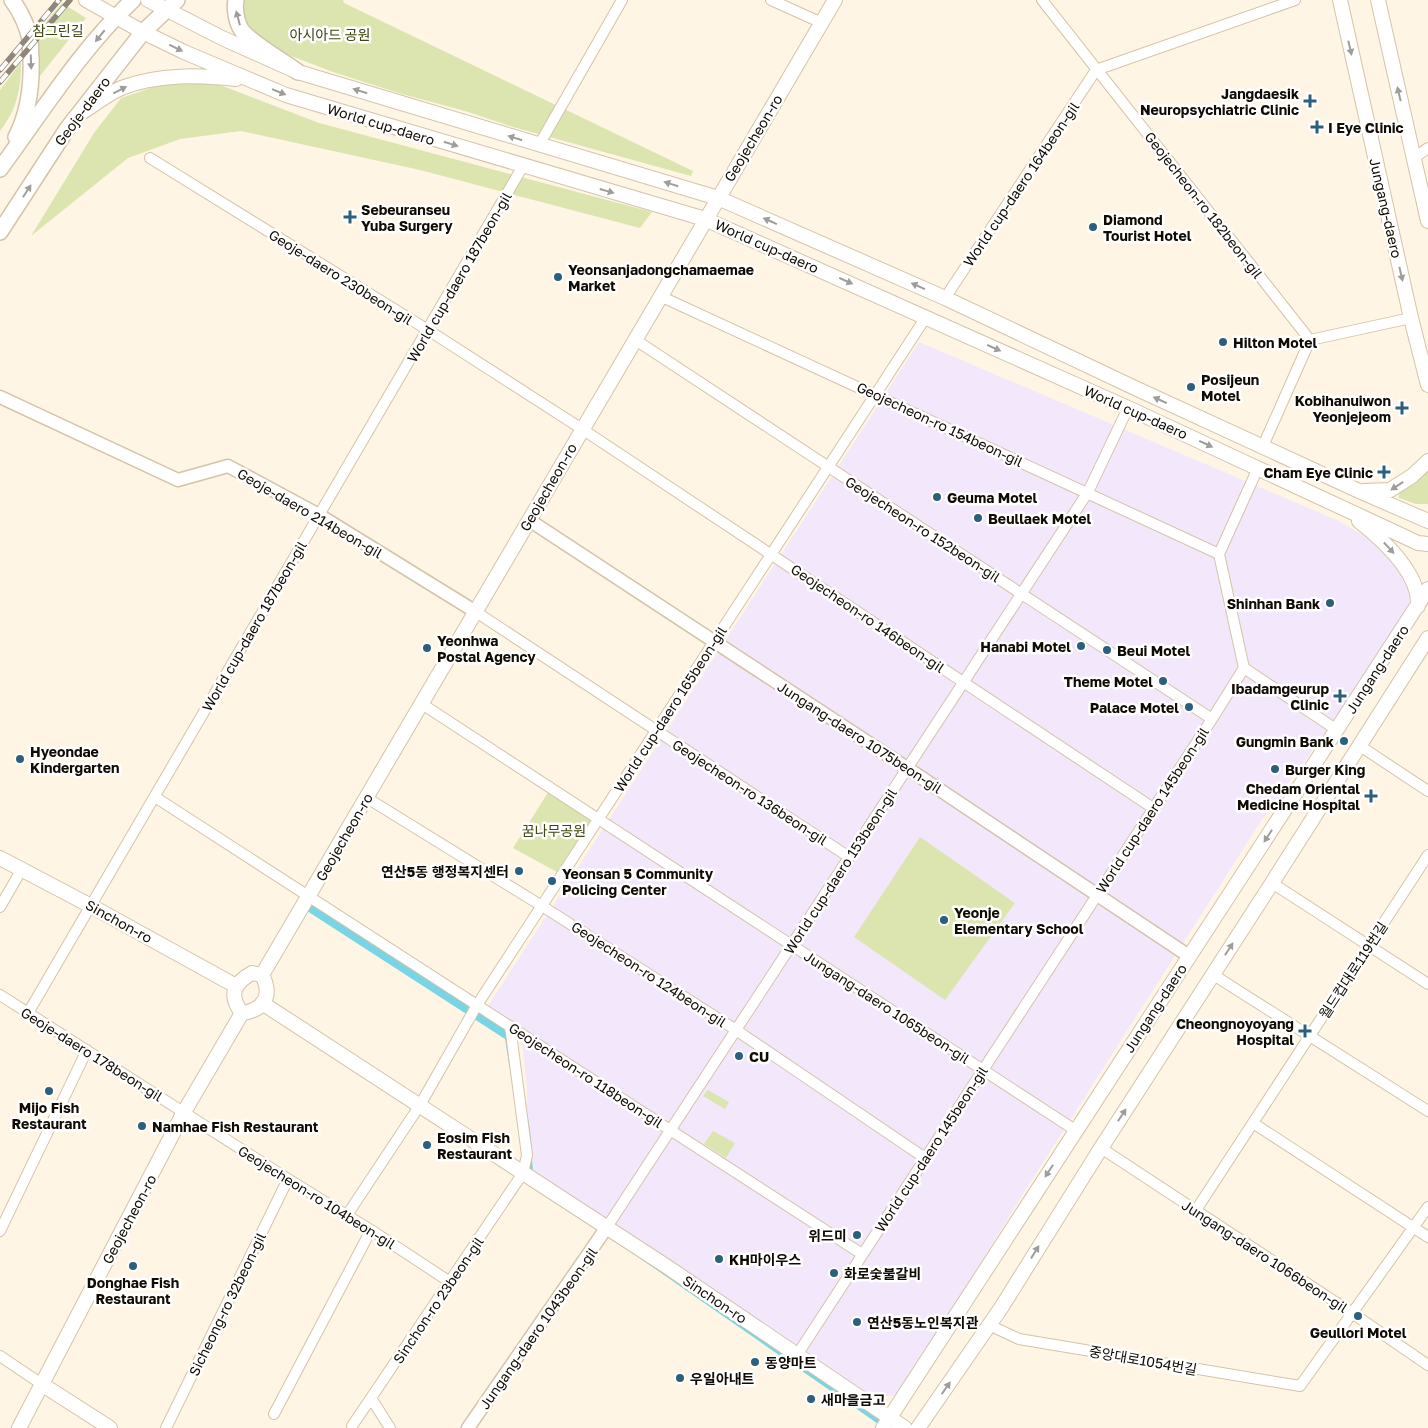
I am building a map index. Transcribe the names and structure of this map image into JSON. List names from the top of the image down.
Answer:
{
  "streets": {
    "main road": [
      "Geoje-daero",
      "World cup-daero",
      "Geojecheon-ro",
      "Jungang-daero",
      "Sinchon-ro"
    ],
    "street": [
      "World cup-daero 164beon-gil",
      "Geojecheon-ro 182beon-gil",
      "Geoje-daero 230beon-gil",
      "World cup-daero 187beon-gil",
      "Geojecheon-ro 154beon-gil",
      "Geoje-daero 214beon-gil",
      "Geojecheon-ro 152beon-gil",
      "Geojecheon-ro 146beon-gil",
      "World cup-daero 165beon-gil",
      "Jungang-daero 1075beon-gil",
      "Geojecheon-ro 136beon-gil",
      "World cup-daero 145beon-gil",
      "World cup-daero 153beon-gil",
      "월드컵대로119번길",
      "Geojecheon-ro 124beon-gil",
      "Jungang-daero 1065beon-gil",
      "Geoje-daero 178beon-gil",
      "Geojecheon-ro 118beon-gil",
      "Geojecheon-ro 104beon-gil",
      "Jungang-daero 1066beon-gil",
      "Sinchon-ro 23beon-gil",
      "Sicheong-ro 32beon-gil",
      "Jungang-daero 1043beon-gil",
      "중앙대로1054번길"
    ]
  },
  "crossings": [
    ["Geoje-daero", "World cup-daero"],
    ["World cup-daero", "Geojecheon-ro"],
    ["World cup-daero", "World cup-daero 164beon-gil"],
    ["World cup-daero", "World cup-daero 187beon-gil"],
    ["World cup-daero", "World cup-daero 165beon-gil"],
    ["World cup-daero", "World cup-daero 153beon-gil"],
    ["Geojecheon-ro", "Geoje-daero 230beon-gil"],
    ["Geojecheon-ro", "Geojecheon-ro 154beon-gil"],
    ["Geojecheon-ro", "Geoje-daero 214beon-gil"],
    ["Geojecheon-ro", "Geojecheon-ro 152beon-gil"],
    ["Geojecheon-ro", "Geojecheon-ro 146beon-gil"],
    ["Geojecheon-ro", "Jungang-daero 1075beon-gil"],
    ["Geojecheon-ro", "Geojecheon-ro 136beon-gil"],
    ["Geojecheon-ro", "Sinchon-ro"],
    ["Geojecheon-ro", "Geojecheon-ro 124beon-gil"],
    ["Geojecheon-ro", "Jungang-daero 1065beon-gil"],
    ["Geojecheon-ro", "Geoje-daero 178beon-gil"],
    ["Geojecheon-ro", "Geojecheon-ro 118beon-gil"],
    ["Geojecheon-ro", "Geojecheon-ro 104beon-gil"],
    ["World cup-daero 164beon-gil", "Geojecheon-ro 182beon-gil"],
    ["Jungang-daero", "Jungang-daero 1075beon-gil"],
    ["Jungang-daero", "Sinchon-ro"],
    ["Jungang-daero", "Jungang-daero 1065beon-gil"],
    ["Jungang-daero", "Jungang-daero 1066beon-gil"],
    ["Jungang-daero", "중앙대로1054번길"],
    ["Geoje-daero 230beon-gil", "World cup-daero 187beon-gil"],
    ["Geoje-daero 230beon-gil", "Geojecheon-ro 146beon-gil"],
    ["World cup-daero 187beon-gil", "Geoje-daero 214beon-gil"],
    ["World cup-daero 187beon-gil", "Sinchon-ro"],
    ["World cup-daero 187beon-gil", "Geoje-daero 178beon-gil"],
    ["World cup-daero 187beon-gil", "Geojecheon-ro 118beon-gil"],
    ["Geojecheon-ro 154beon-gil", "World cup-daero 165beon-gil"],
    ["Geojecheon-ro 154beon-gil", "World cup-daero 153beon-gil"],
    ["Geoje-daero 214beon-gil", "Geojecheon-ro 136beon-gil"],
    ["Geojecheon-ro 152beon-gil", "World cup-daero 165beon-gil"],
    ["Geojecheon-ro 152beon-gil", "World cup-daero 145beon-gil"],
    ["Geojecheon-ro 152beon-gil", "World cup-daero 153beon-gil"],
    ["Geojecheon-ro 146beon-gil", "World cup-daero 165beon-gil"],
    ["Geojecheon-ro 146beon-gil", "World cup-daero 145beon-gil"],
    ["Geojecheon-ro 146beon-gil", "World cup-daero 153beon-gil"],
    ["World cup-daero 165beon-gil", "Jungang-daero 1075beon-gil"],
    ["World cup-daero 165beon-gil", "Geojecheon-ro 136beon-gil"],
    ["World cup-daero 165beon-gil", "Sinchon-ro"],
    ["World cup-daero 165beon-gil", "Geojecheon-ro 124beon-gil"],
    ["World cup-daero 165beon-gil", "Jungang-daero 1065beon-gil"],
    ["World cup-daero 165beon-gil", "Geojecheon-ro 118beon-gil"],
    ["Jungang-daero 1075beon-gil", "World cup-daero 145beon-gil"],
    ["Jungang-daero 1075beon-gil", "World cup-daero 153beon-gil"],
    ["Geojecheon-ro 136beon-gil", "World cup-daero 153beon-gil"],
    ["World cup-daero 145beon-gil", "Sinchon-ro"],
    ["World cup-daero 145beon-gil", "Geojecheon-ro 124beon-gil"],
    ["World cup-daero 145beon-gil", "Jungang-daero 1065beon-gil"],
    ["World cup-daero 145beon-gil", "Geojecheon-ro 118beon-gil"],
    ["World cup-daero 153beon-gil", "Sinchon-ro"],
    ["World cup-daero 153beon-gil", "Geojecheon-ro 124beon-gil"],
    ["World cup-daero 153beon-gil", "Jungang-daero 1065beon-gil"],
    ["World cup-daero 153beon-gil", "Geojecheon-ro 118beon-gil"],
    ["World cup-daero 153beon-gil", "Jungang-daero 1043beon-gil"],
    ["Sinchon-ro", "Sinchon-ro 23beon-gil"],
    ["Sinchon-ro", "Jungang-daero 1043beon-gil"],
    ["월드컵대로119번길", "Jungang-daero 1066beon-gil"],
    ["Geoje-daero 178beon-gil", "Geojecheon-ro 104beon-gil"],
    ["Geojecheon-ro 104beon-gil", "Sinchon-ro 23beon-gil"],
    ["Geojecheon-ro 104beon-gil", "Sicheong-ro 32beon-gil"],
    ["Jungang-daero 1066beon-gil", "중앙대로1054번길"]
  ],
  "parks": ["참그린길", "아시아드 공원", "꿈나무공원"],
  "places": {
    "health": [
      "Jangdaesik Neuropsychiatric Clinic",
      "I Eye Clinic",
      "Sebeuranseu Yuba Surgery",
      "Kobihanuiwon Yeonjejeom",
      "Cham Eye Clinic",
      "Ibadamgeurup Clinic",
      "Chedam Oriental Medicine Hospital",
      "Cheongnoyoyang Hospital"
    ],
    "other": [
      "Diamond Tourist Hotel",
      "Yeonsanjadongchamaemae Market",
      "Hilton Motel",
      "Posijeun Motel",
      "Geuma Motel",
      "Beullaek Motel",
      "Shinhan Bank",
      "Hanabi Motel",
      "Yeonhwa Postal Agency",
      "Beui Motel",
      "Theme Motel",
      "Palace Motel",
      "Gungmin Bank",
      "Hyeondae Kindergarten",
      "Burger King",
      "연산5동 행정복지센터",
      "Yeonsan 5 Community Policing Center",
      "Yeonje Elementary School",
      "CU",
      "Mijo Fish Restaurant",
      "Namhae Fish Restaurant",
      "Eosim Fish Restaurant",
      "위드미",
      "KH마이우스",
      "Donghae Fish Restaurant",
      "화로숯불갈비",
      "Geullori Motel",
      "연산5동노인복지관",
      "동양마트",
      "우일아내트",
      "새마을금고"
    ]
  }
}
